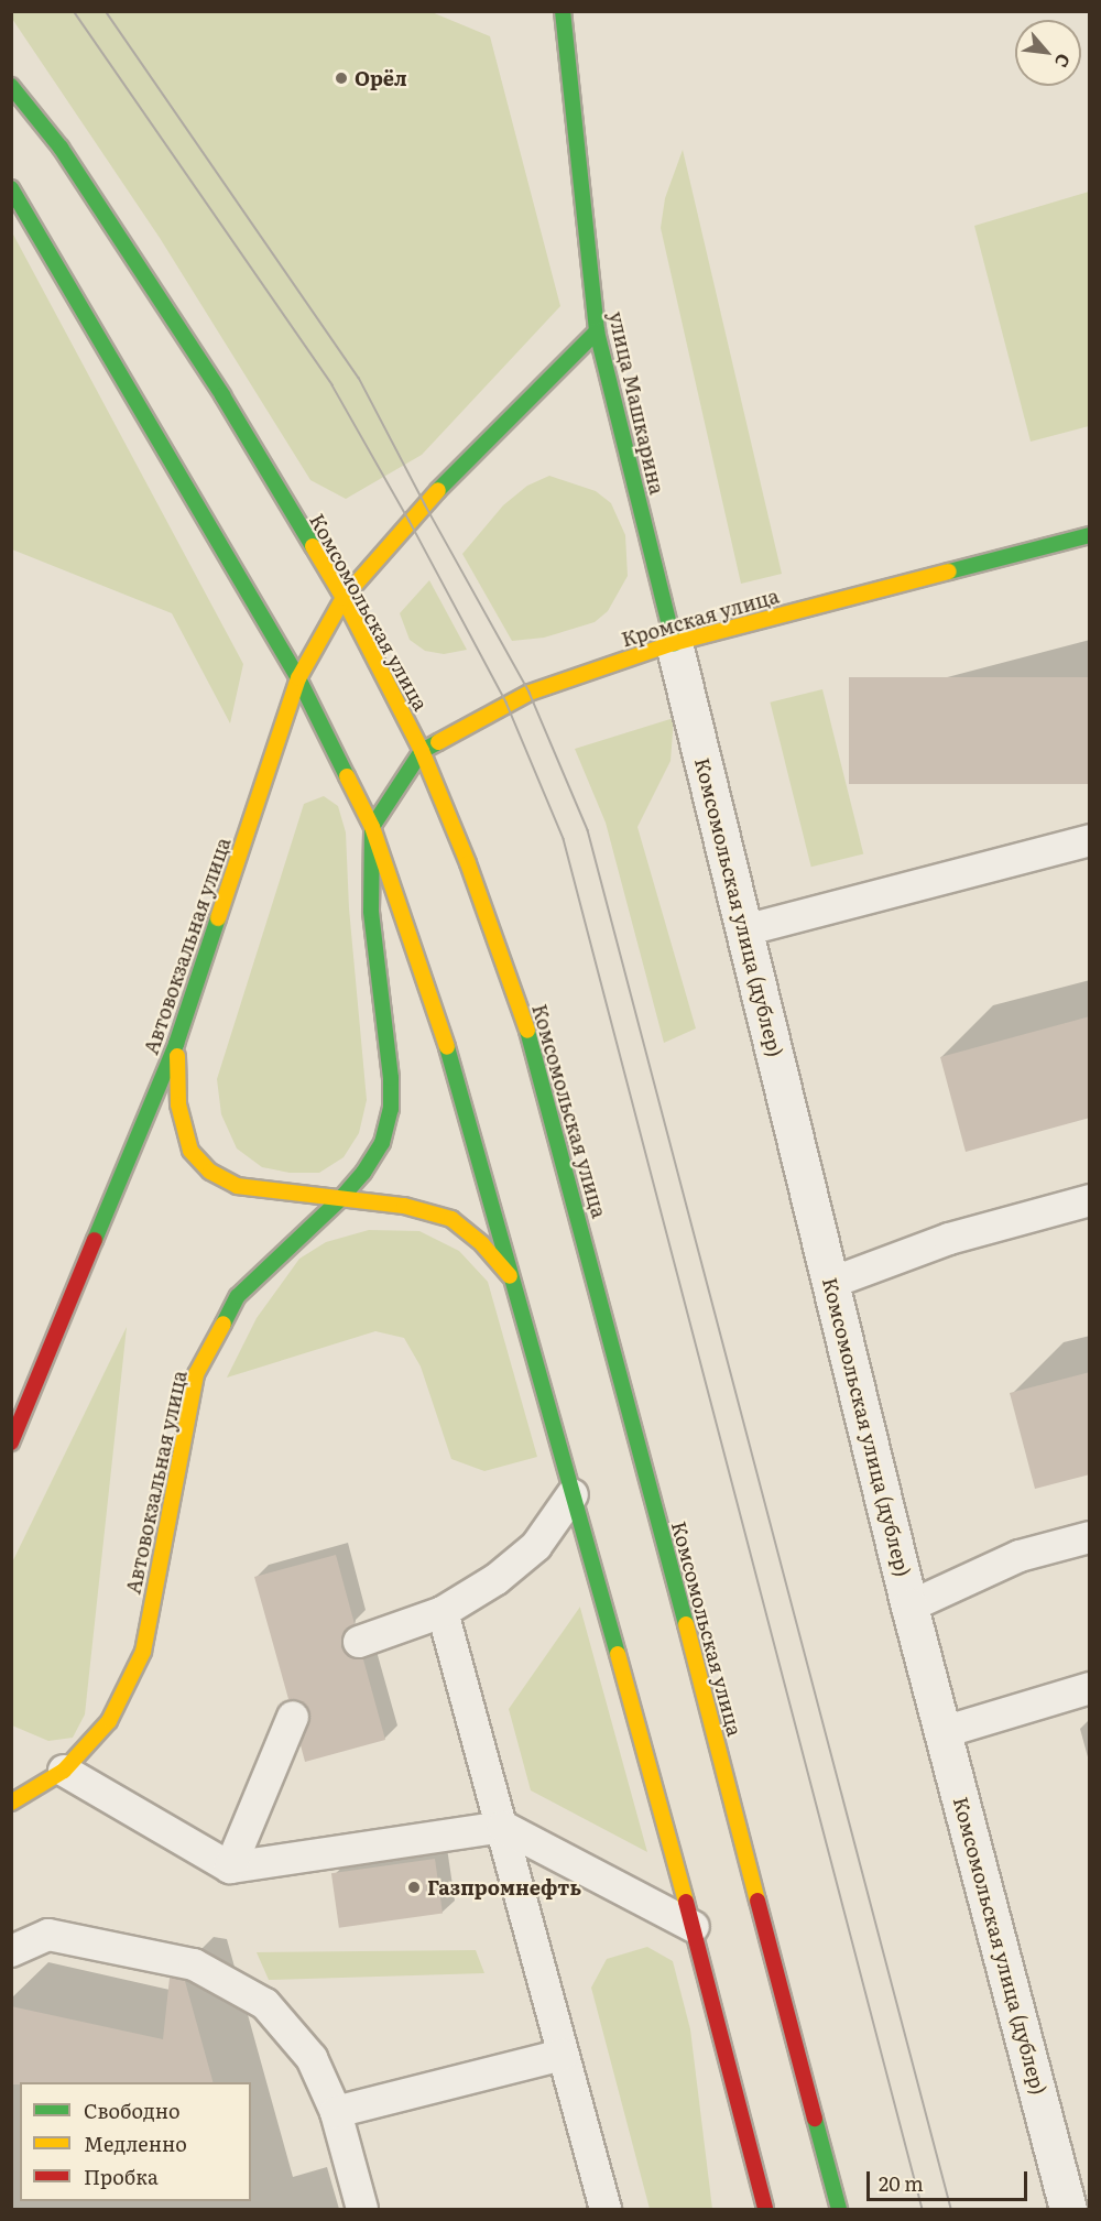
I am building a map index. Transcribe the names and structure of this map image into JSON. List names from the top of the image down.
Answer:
{
  "streets": {
    "main road": [
      "улица Машкарина",
      "Комсомольская улица",
      "Кромская улица",
      "Автовокзальная улица"
    ],
    "street": ["Комсомольская улица (дублер)"]
  },
  "crossings": [
    ["улица Машкарина", "Кромская улица"],
    ["улица Машкарина", "Комсомольская улица (дублер)"],
    ["улица Машкарина", "Автовокзальная улица"],
    ["Комсомольская улица", "Кромская улица"],
    ["Комсомольская улица", "Автовокзальная улица"],
    ["Кромская улица", "Комсомольская улица (дублер)"],
    ["Кромская улица", "Автовокзальная улица"]
  ],
  "places": ["Орёл", "Газпромнефть"],
  "legend": ["Свободно", "Медленно", "Пробка"],
  "scale_bar": "20 m",
  "north": "bottom right"
}
